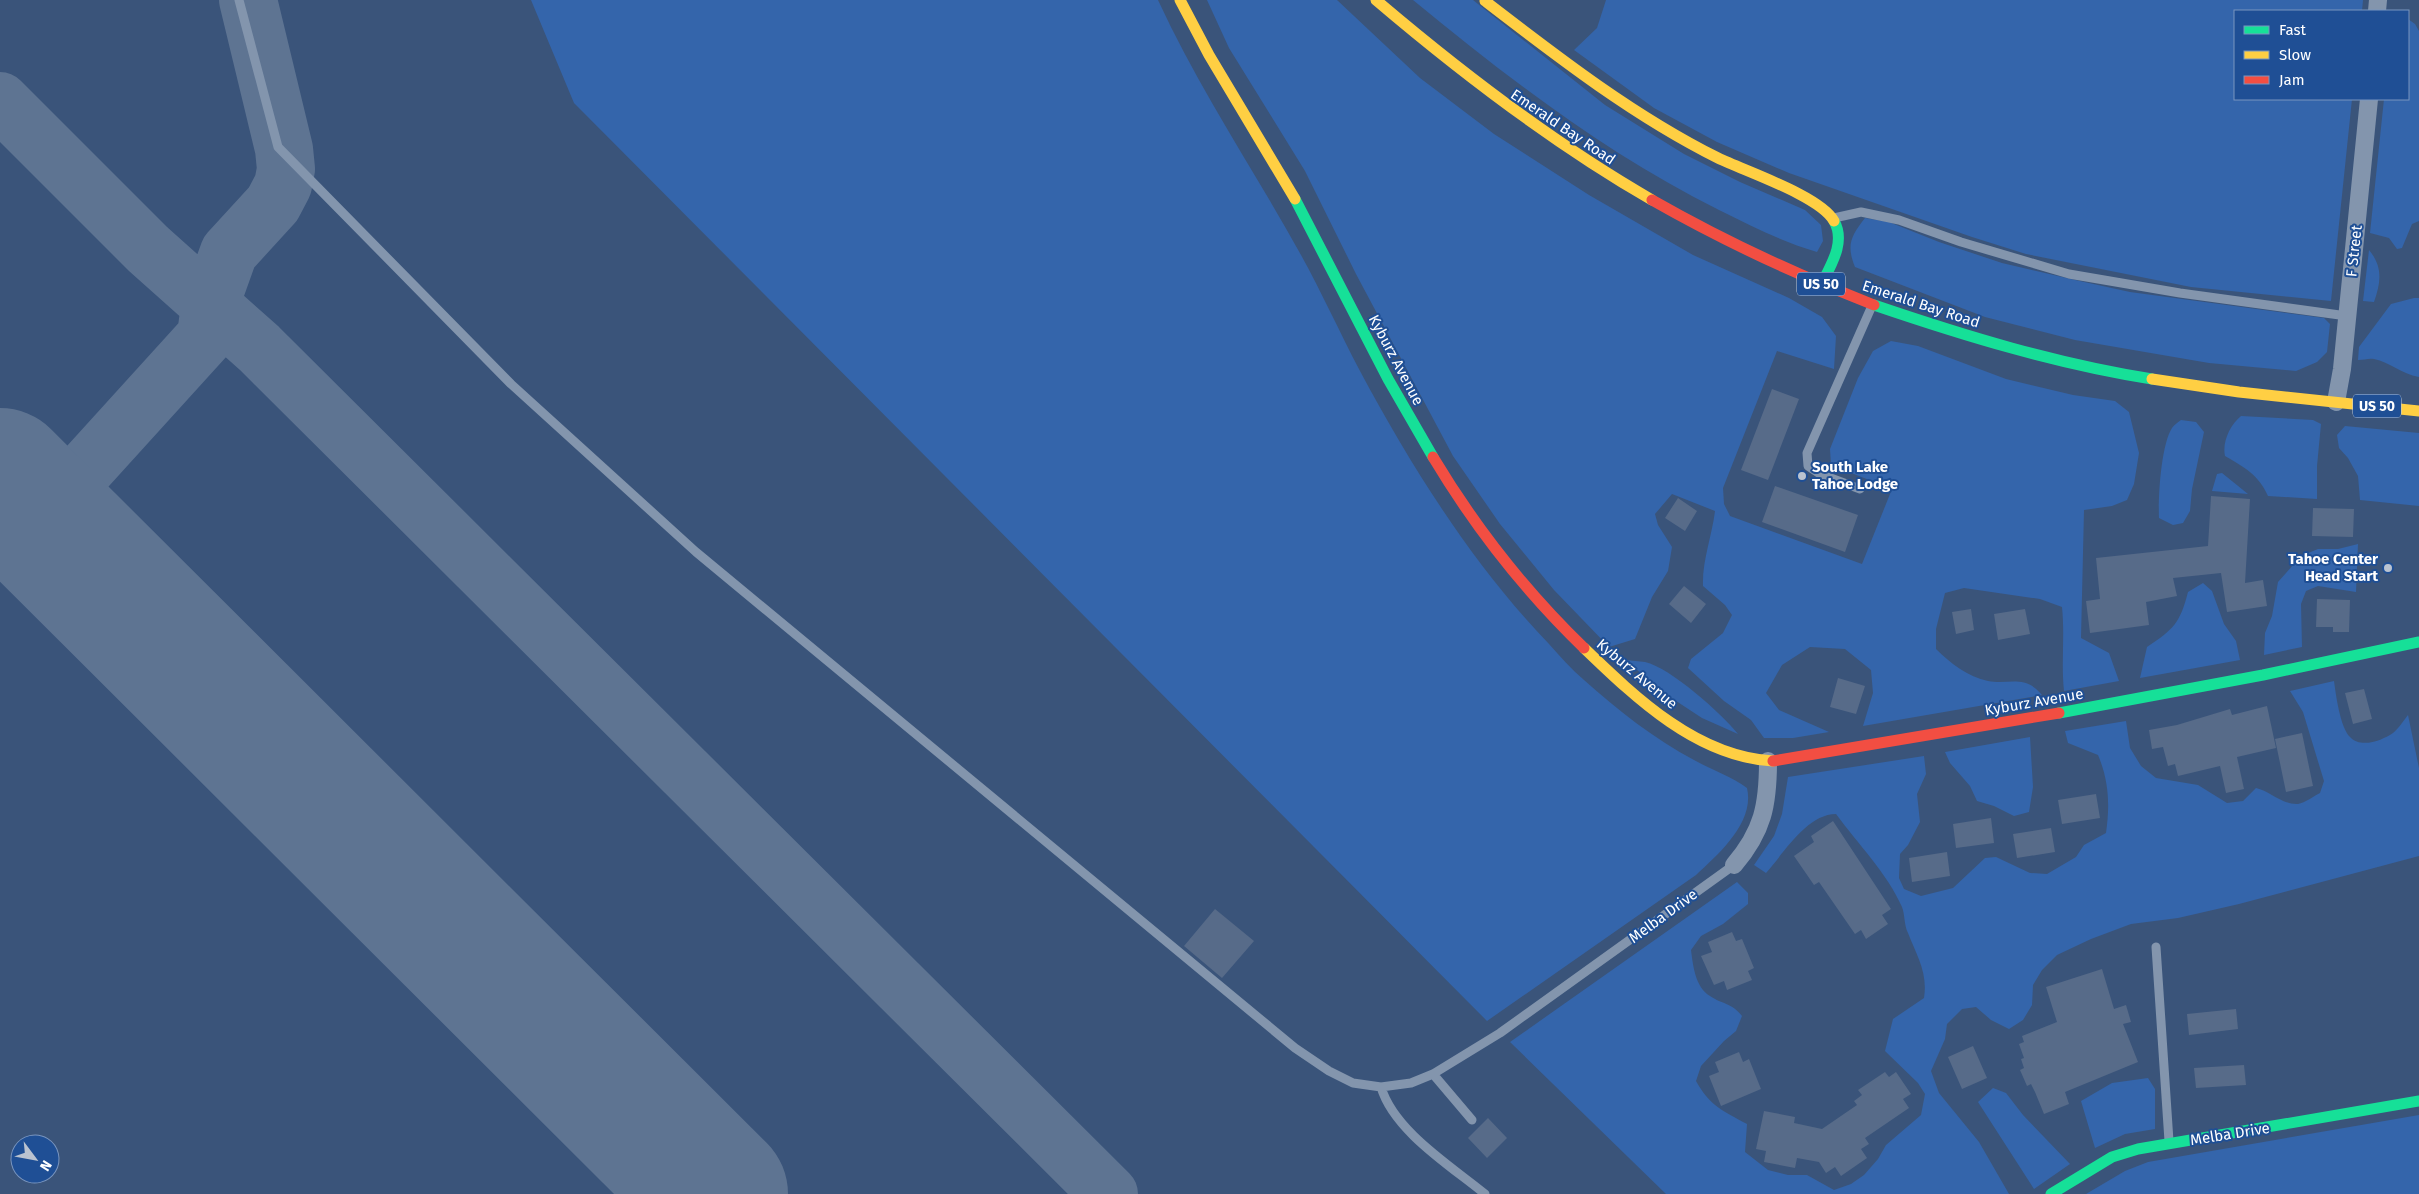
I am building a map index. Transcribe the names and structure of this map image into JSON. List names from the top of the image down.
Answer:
{
  "streets": {
    "main road": [
      "Emerald Bay Road",
      "US 50",
      "Kyburz Avenue",
      "Melba Drive"
    ],
    "street": ["F Street"]
  },
  "crossings": [
    ["Emerald Bay Road", "F Street"],
    ["Kyburz Avenue", "Melba Drive"]
  ],
  "places": ["South Lake Tahoe Lodge", "Tahoe Center Head Start"],
  "legend": ["Fast", "Slow", "Jam"],
  "north": "bottom right"
}
